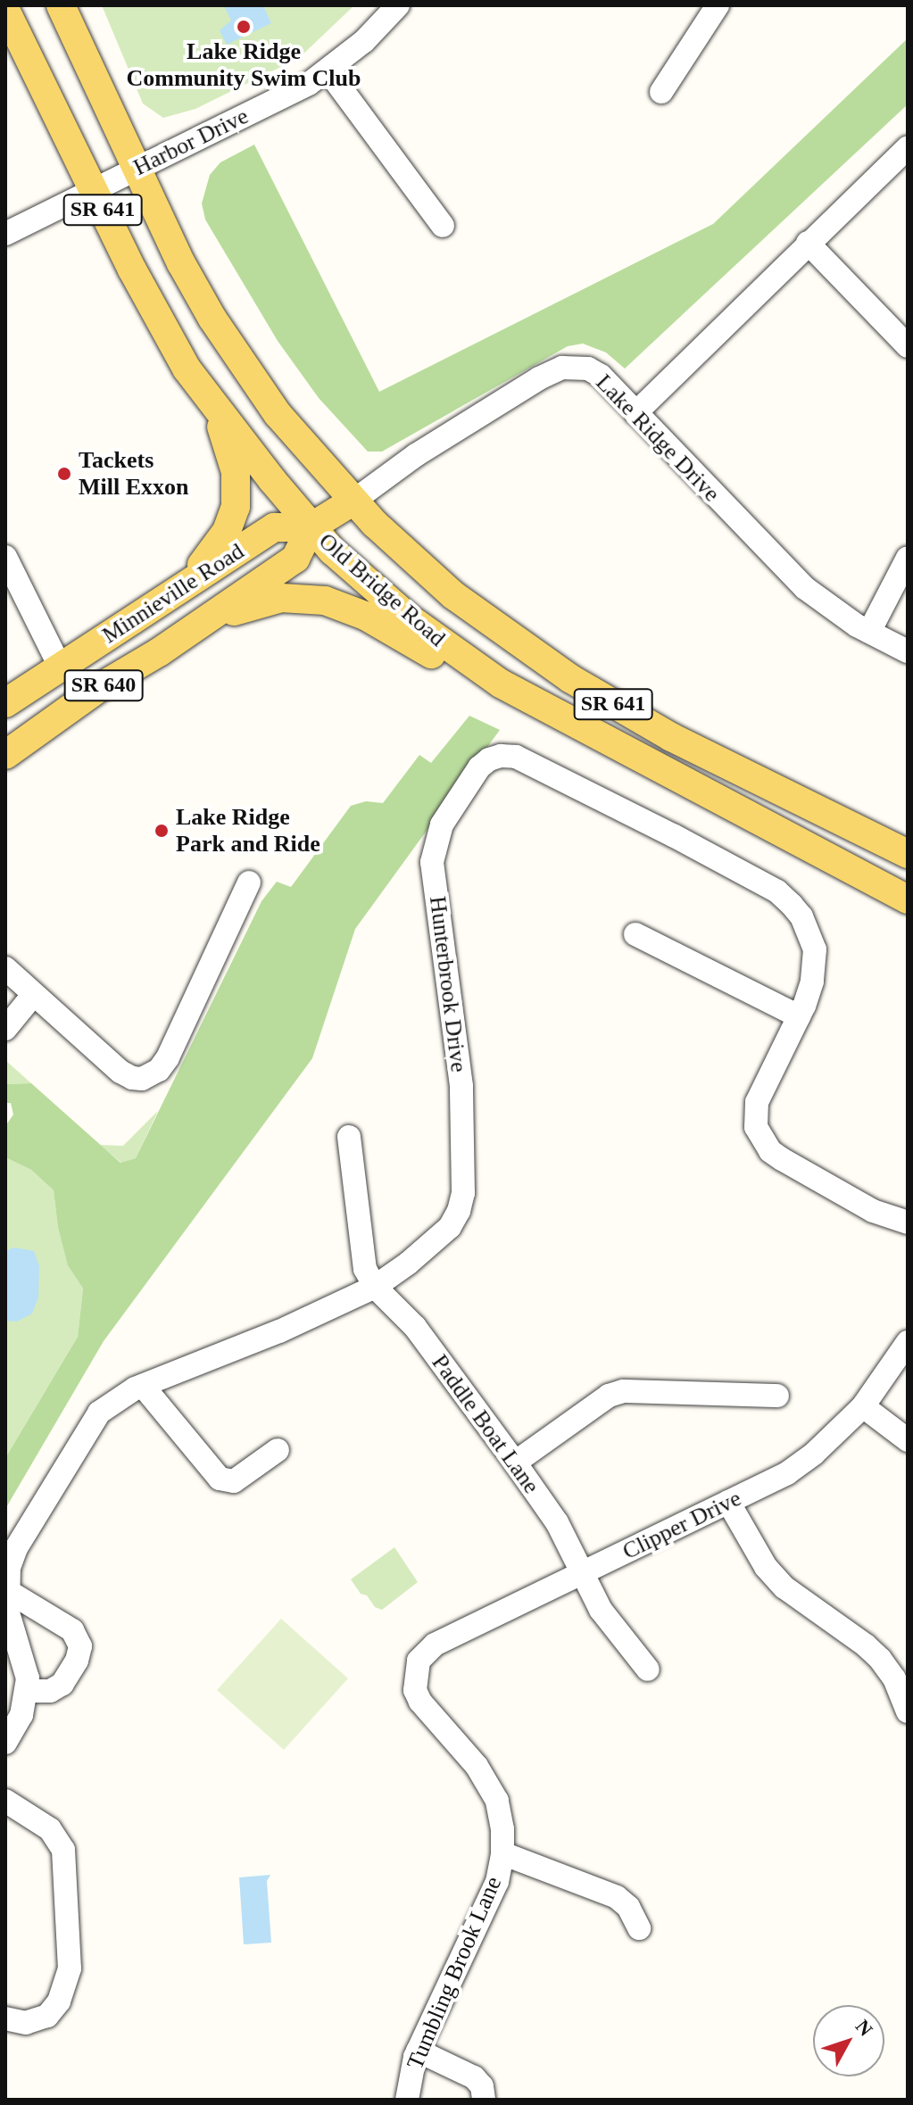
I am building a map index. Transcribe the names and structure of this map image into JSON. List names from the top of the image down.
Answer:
{
  "streets": {
    "main road": [
      "SR 641",
      "Old Bridge Road",
      "Minnieville Road",
      "SR 640"
    ],
    "street": [
      "Harbor Drive",
      "Lake Ridge Drive",
      "Hunterbrook Drive",
      "Paddle Boat Lane",
      "Clipper Drive",
      "Tumbling Brook Lane"
    ]
  },
  "crossings": [
    ["Harbor Drive", "Old Bridge Road"],
    ["Lake Ridge Drive", "Old Bridge Road"],
    ["Old Bridge Road", "Minnieville Road"],
    ["Hunterbrook Drive", "Paddle Boat Lane"],
    ["Paddle Boat Lane", "Clipper Drive"],
    ["Clipper Drive", "Tumbling Brook Lane"]
  ],
  "places": ["Lake Ridge Community Swim Club", "Tackets Mill Exxon", "Lake Ridge Park and Ride"],
  "north": "top right"
}
